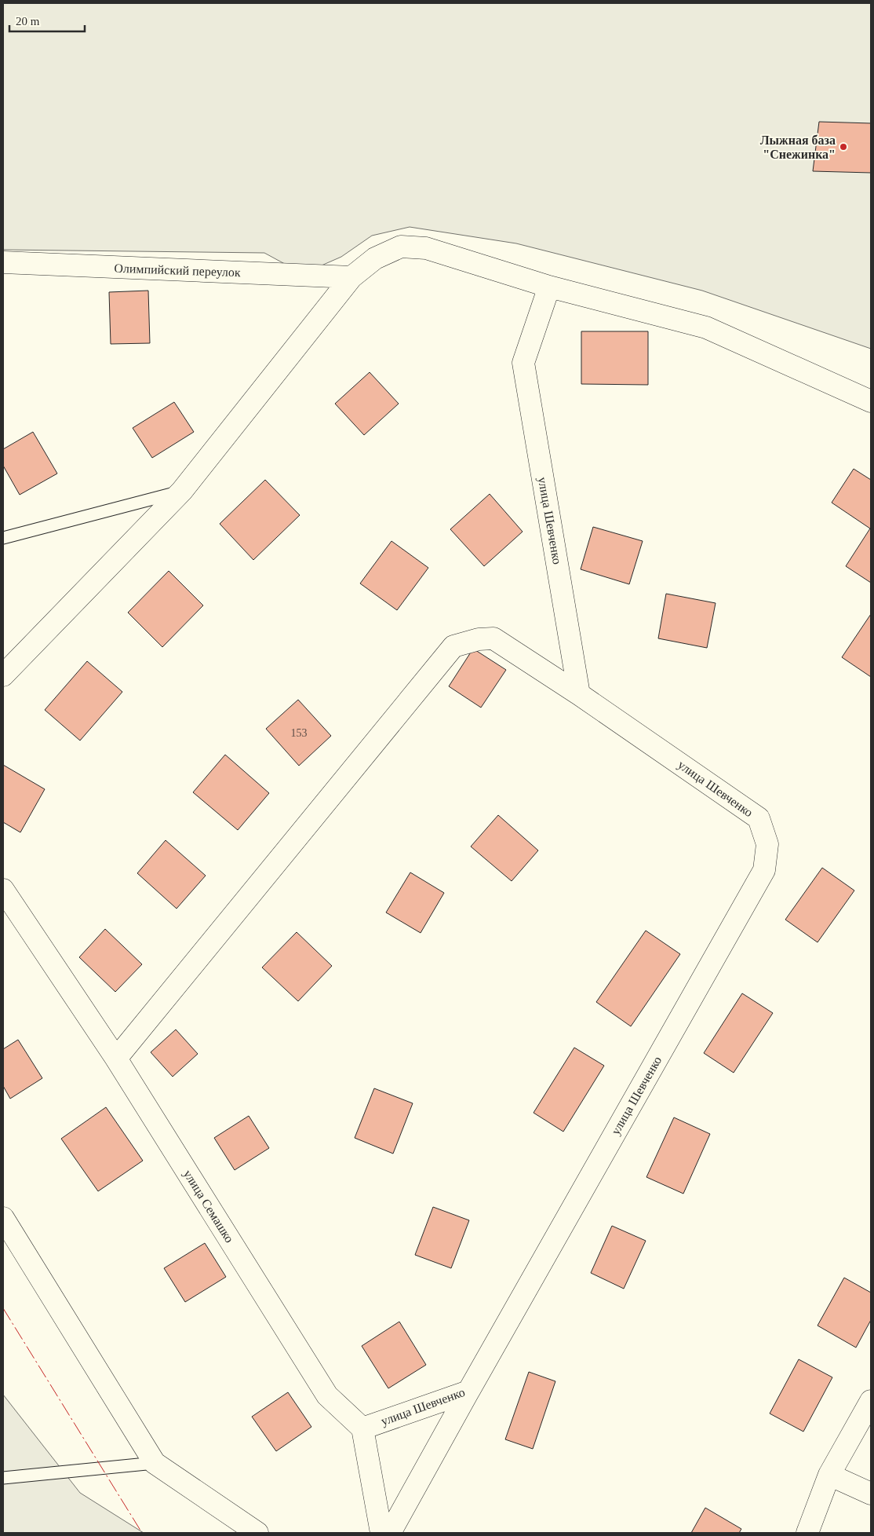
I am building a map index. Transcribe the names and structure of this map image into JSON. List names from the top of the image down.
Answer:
{
  "streets": {
    "street": ["Олимпийский переулок", "улица Шевченко", "улица Семашко"]
  },
  "crossings": [
    ["улица Шевченко", "улица Семашко"]
  ],
  "places": ["Лыжная база \"Снежинка\""],
  "house_numbers": ["153"],
  "scale_bar": "20 m"
}
